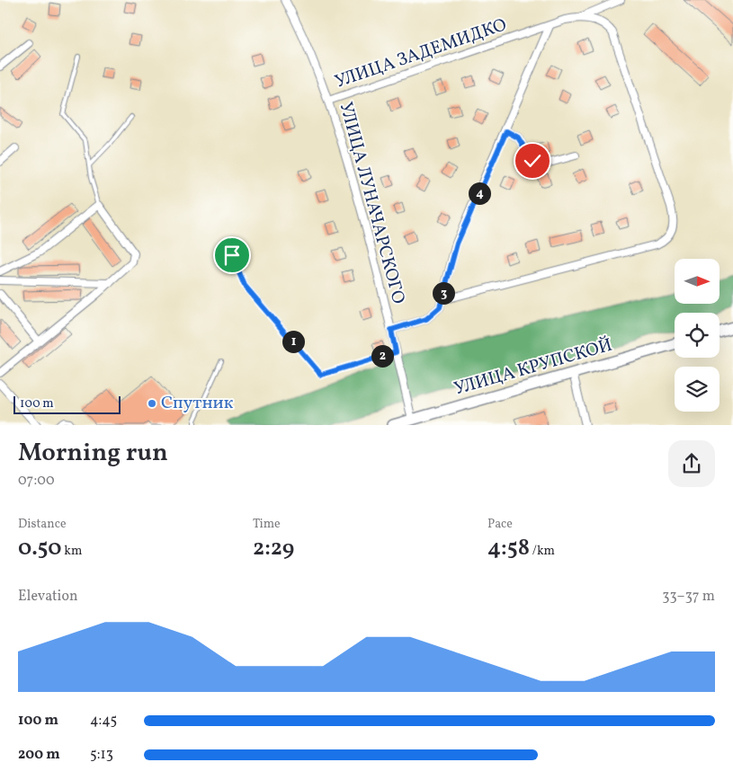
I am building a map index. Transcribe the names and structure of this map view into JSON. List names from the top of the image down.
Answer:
{
  "streets": {
    "street": ["УЛИЦА ЗАДЕМИДКО", "УЛИЦА ЛУНАЧАРСКОГО", "УЛИЦА КРУПСКОЙ"]
  },
  "crossings": [
    ["УЛИЦА ЗАДЕМИДКО", "УЛИЦА ЛУНАЧАРСКОГО"],
    ["УЛИЦА ЛУНАЧАРСКОГО", "УЛИЦА КРУПСКОЙ"]
  ],
  "places": ["Спутник"],
  "scale_bar": "100 m",
  "north": "right",
  "page": {
    "pins": [
      "4",
      "3",
      "1",
      "2"
    ],
    "scale": "100 m",
    "heading": ["Morning run", "07:00"],
    "stats": [
      ["Distance", "0.50 km"],
      ["Time", "2:29"],
      ["Pace", "4:58 /km"]
    ],
    "chart": ["Elevation", "33–37 m"],
    "list": [
      {
        "name": "100 m",
        "note": "4:45"
      },
      {
        "name": "200 m",
        "note": "5:13"
      }
    ]
  }
}
